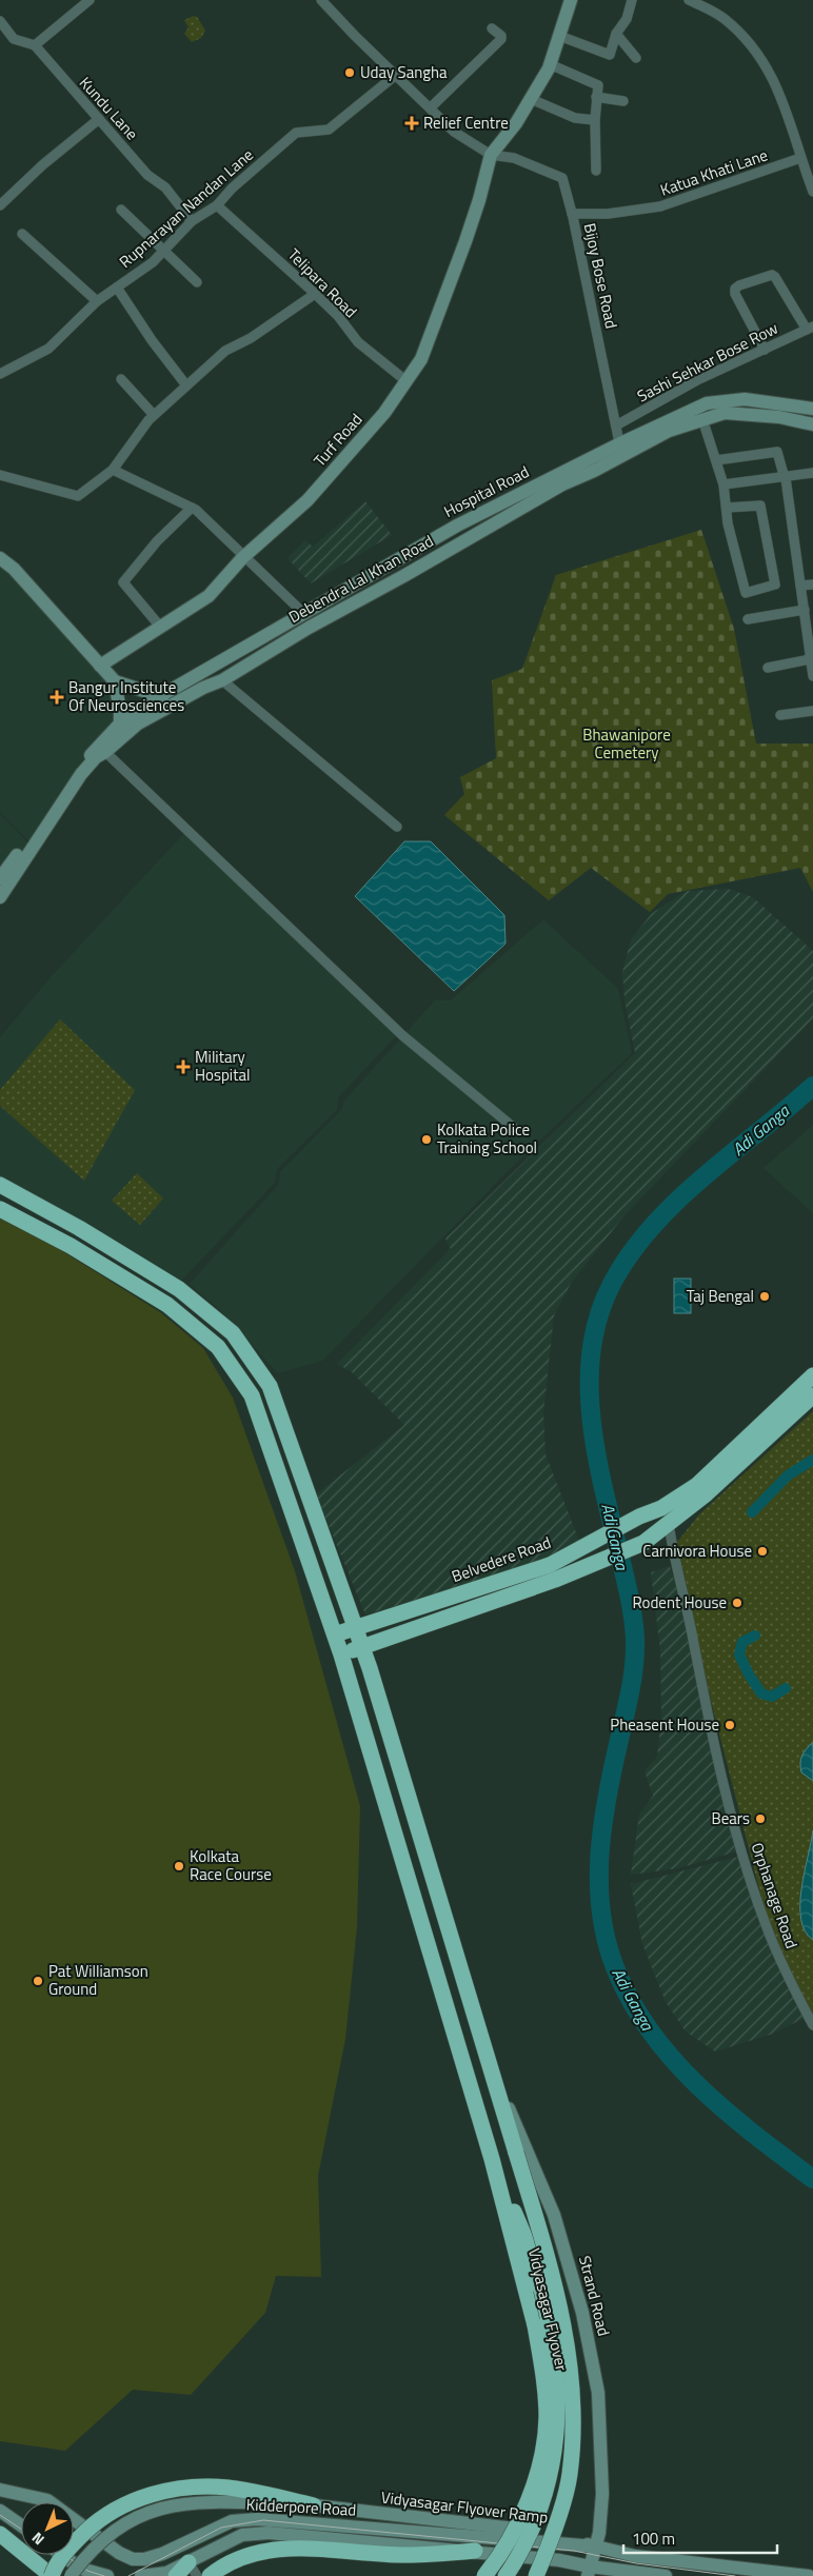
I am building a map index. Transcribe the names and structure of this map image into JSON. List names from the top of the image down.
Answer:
{
  "streets": {
    "highway": ["Belvedere Road", "Vidyasagar Flyover"],
    "main road": [
      "Turf Road",
      "Hospital Road",
      "Debendra Lal Khan Road",
      "Strand Road",
      "Kidderpore Road",
      "Vidyasagar Flyover Ramp"
    ],
    "street": [
      "Kundu Lane",
      "Katua Khati Lane",
      "Rupnarayan Nandan Lane",
      "Bijoy Bose Road",
      "Telipara Road",
      "Sashi Sehkar Bose Row",
      "Orphanage Road"
    ]
  },
  "crossings": [
    ["Kundu Lane", "Rupnarayan Nandan Lane"],
    ["Katua Khati Lane", "Bijoy Bose Road"],
    ["Rupnarayan Nandan Lane", "Telipara Road"],
    ["Bijoy Bose Road", "Sashi Sehkar Bose Row"],
    ["Bijoy Bose Road", "Turf Road"],
    ["Bijoy Bose Road", "Hospital Road"],
    ["Bijoy Bose Road", "Debendra Lal Khan Road"],
    ["Telipara Road", "Turf Road"],
    ["Hospital Road", "Debendra Lal Khan Road"],
    ["Belvedere Road", "Vidyasagar Flyover"],
    ["Strand Road", "Vidyasagar Flyover"],
    ["Strand Road", "Kidderpore Road"],
    ["Strand Road", "Vidyasagar Flyover Ramp"],
    ["Kidderpore Road", "Vidyasagar Flyover Ramp"]
  ],
  "water": ["Adi Ganga"],
  "parks": ["Bhawanipore Cemetery"],
  "places": {
    "other": [
      "Uday Sangha",
      "Kolkata Police Training School",
      "Taj Bengal",
      "Carnivora House",
      "Rodent House",
      "Pheasent House",
      "Bears",
      "Kolkata Race Course",
      "Pat Williamson Ground"
    ],
    "health": ["Relief Centre", "Bangur Institute Of Neurosciences", "Military Hospital"]
  },
  "scale_bar": "100 m",
  "north": "bottom left"
}
